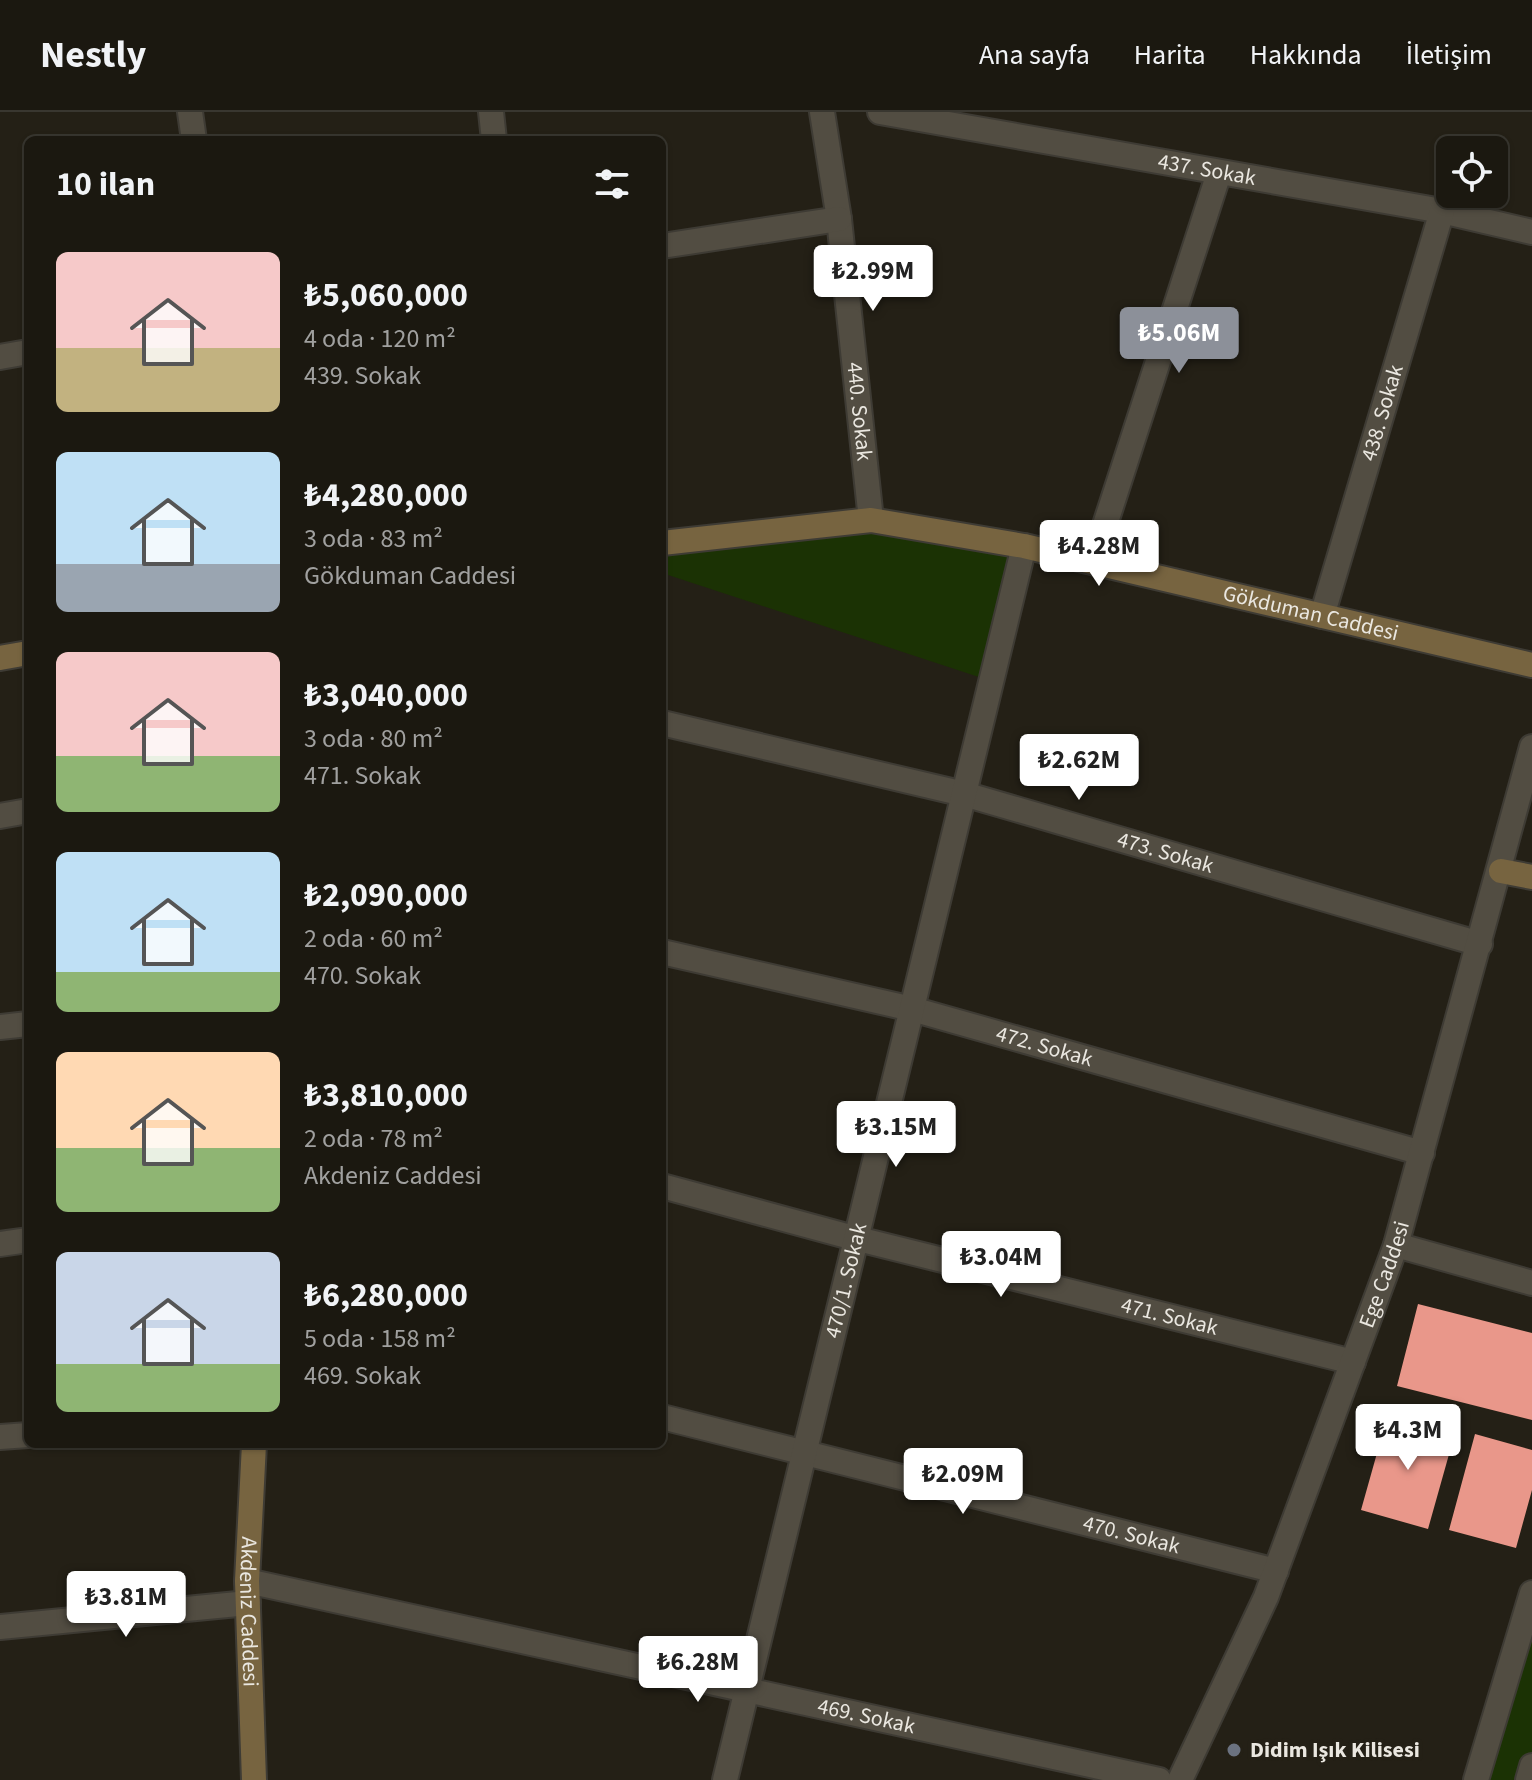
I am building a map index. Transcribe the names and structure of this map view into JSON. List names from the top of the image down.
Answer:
{
  "streets": {
    "street": [
      "437. Sokak",
      "440. Sokak",
      "438. Sokak",
      "Gökduman Caddesi",
      "473. Sokak",
      "472. Sokak",
      "Ege Caddesi",
      "470/1. Sokak",
      "471. Sokak",
      "470. Sokak",
      "Akdeniz Caddesi",
      "469. Sokak"
    ]
  },
  "crossings": [
    ["437. Sokak", "438. Sokak"],
    ["440. Sokak", "Gökduman Caddesi"],
    ["438. Sokak", "Gökduman Caddesi"],
    ["Gökduman Caddesi", "470/1. Sokak"],
    ["473. Sokak", "Ege Caddesi"],
    ["473. Sokak", "470/1. Sokak"],
    ["472. Sokak", "Ege Caddesi"],
    ["472. Sokak", "470/1. Sokak"],
    ["Ege Caddesi", "471. Sokak"],
    ["Ege Caddesi", "470. Sokak"],
    ["470/1. Sokak", "471. Sokak"],
    ["470/1. Sokak", "470. Sokak"],
    ["470/1. Sokak", "469. Sokak"],
    ["Akdeniz Caddesi", "469. Sokak"]
  ],
  "places": ["Didim Işık Kilisesi"],
  "page": {
    "header": "Nestly",
    "nav": [
      "Ana sayfa",
      "Harita",
      "Hakkında",
      "İletişim"
    ],
    "heading": "10 ilan",
    "list": [
      {
        "name": "₺5,060,000",
        "note": "4 oda · 120 m² · 439. Sokak"
      },
      {
        "name": "₺4,280,000",
        "note": "3 oda · 83 m² · Gökduman Caddesi"
      },
      {
        "name": "₺3,040,000",
        "note": "3 oda · 80 m² · 471. Sokak"
      },
      {
        "name": "₺2,090,000",
        "note": "2 oda · 60 m² · 470. Sokak"
      },
      {
        "name": "₺3,810,000",
        "note": "2 oda · 78 m² · Akdeniz Caddesi"
      },
      {
        "name": "₺6,280,000",
        "note": "5 oda · 158 m² · 469. Sokak"
      }
    ],
    "price": [
      "₺2.99M",
      "₺5.06M",
      "₺4.28M",
      "₺2.62M",
      "₺3.15M",
      "₺3.04M",
      "₺4.3M",
      "₺2.09M",
      "₺3.81M",
      "₺6.28M"
    ]
  }
}
